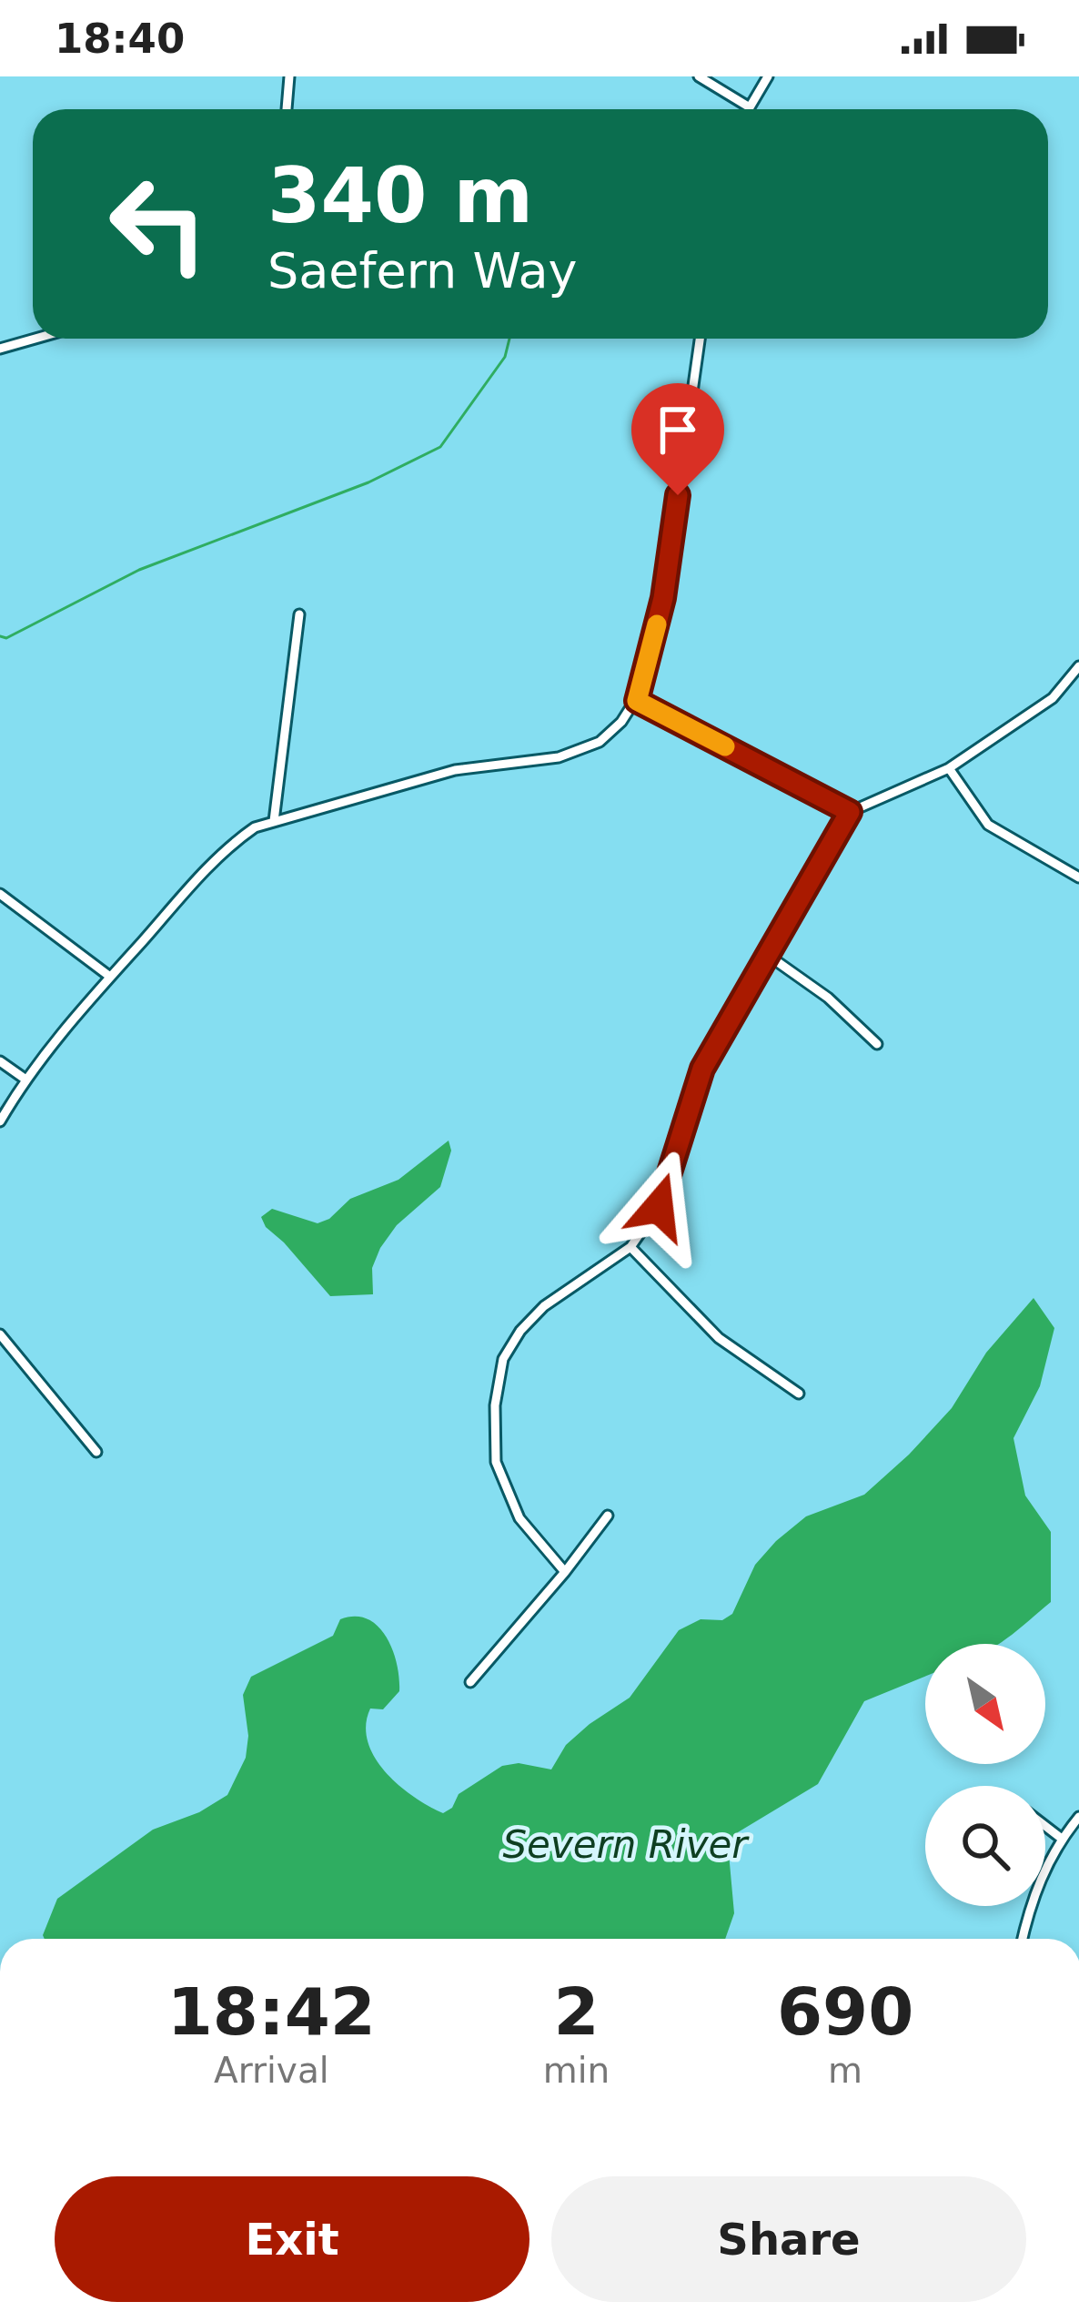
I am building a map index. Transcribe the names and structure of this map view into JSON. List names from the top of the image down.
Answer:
{
  "water": ["Severn River"],
  "north": "bottom right",
  "page": {
    "status": "18:40",
    "turn": ["340 m", "Saefern Way"],
    "eta": [
      "18:42",
      "Arrival",
      "2",
      "min",
      "690",
      "m"
    ],
    "buttons": ["Exit", "Share"]
  }
}
